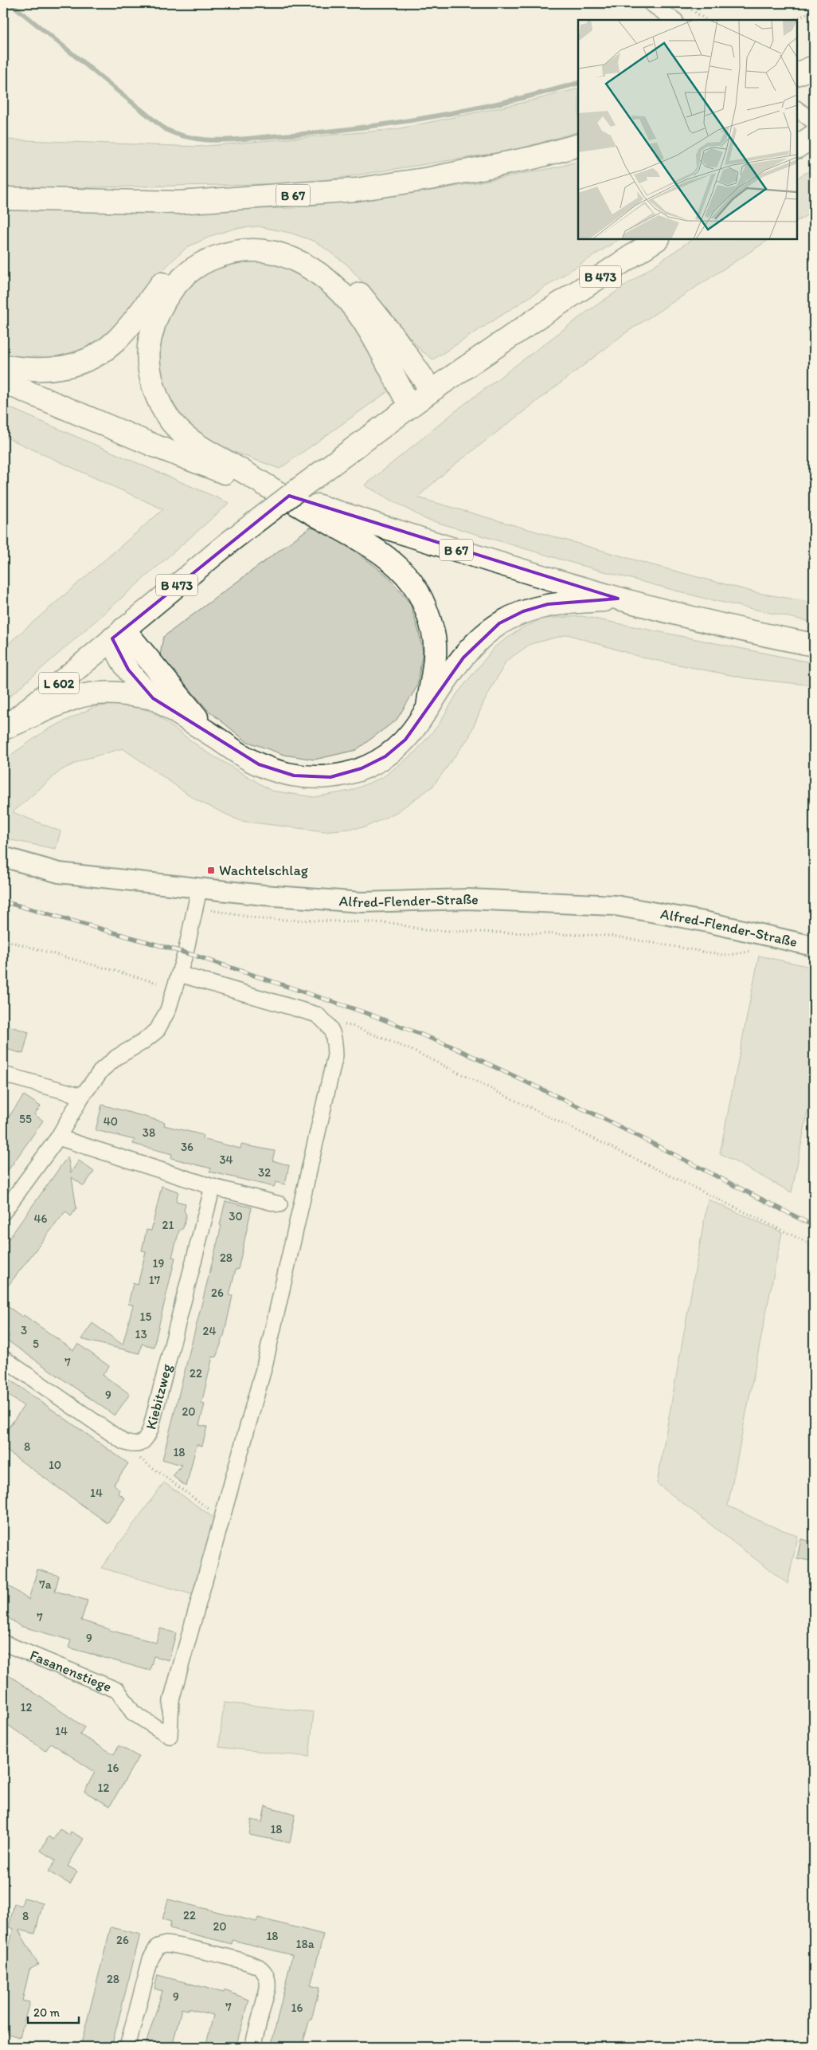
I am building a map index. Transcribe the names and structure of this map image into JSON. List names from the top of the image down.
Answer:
{
  "streets": {
    "main road": ["B 67", "B 473", "L 602"],
    "street": ["Alfred-Flender-Straße", "Kiebitzweg", "Fasanenstiege"]
  },
  "crossings": [
    ["B 473", "L 602"]
  ],
  "places": {
    "transit": ["Wachtelschlag"]
  },
  "house_numbers": [
    "55",
    "40",
    "38",
    "36",
    "34",
    "32",
    "30",
    "46",
    "21",
    "28",
    "19",
    "17",
    "26",
    "15",
    "3",
    "24",
    "13",
    "5",
    "7",
    "22",
    "9",
    "20",
    "8",
    "18",
    "10",
    "14",
    "7a",
    "7",
    "9",
    "12",
    "14",
    "16",
    "12",
    "18",
    "22",
    "8",
    "20",
    "18",
    "26",
    "18a",
    "28",
    "9",
    "7",
    "16"
  ],
  "scale_bar": "20 m"
}
